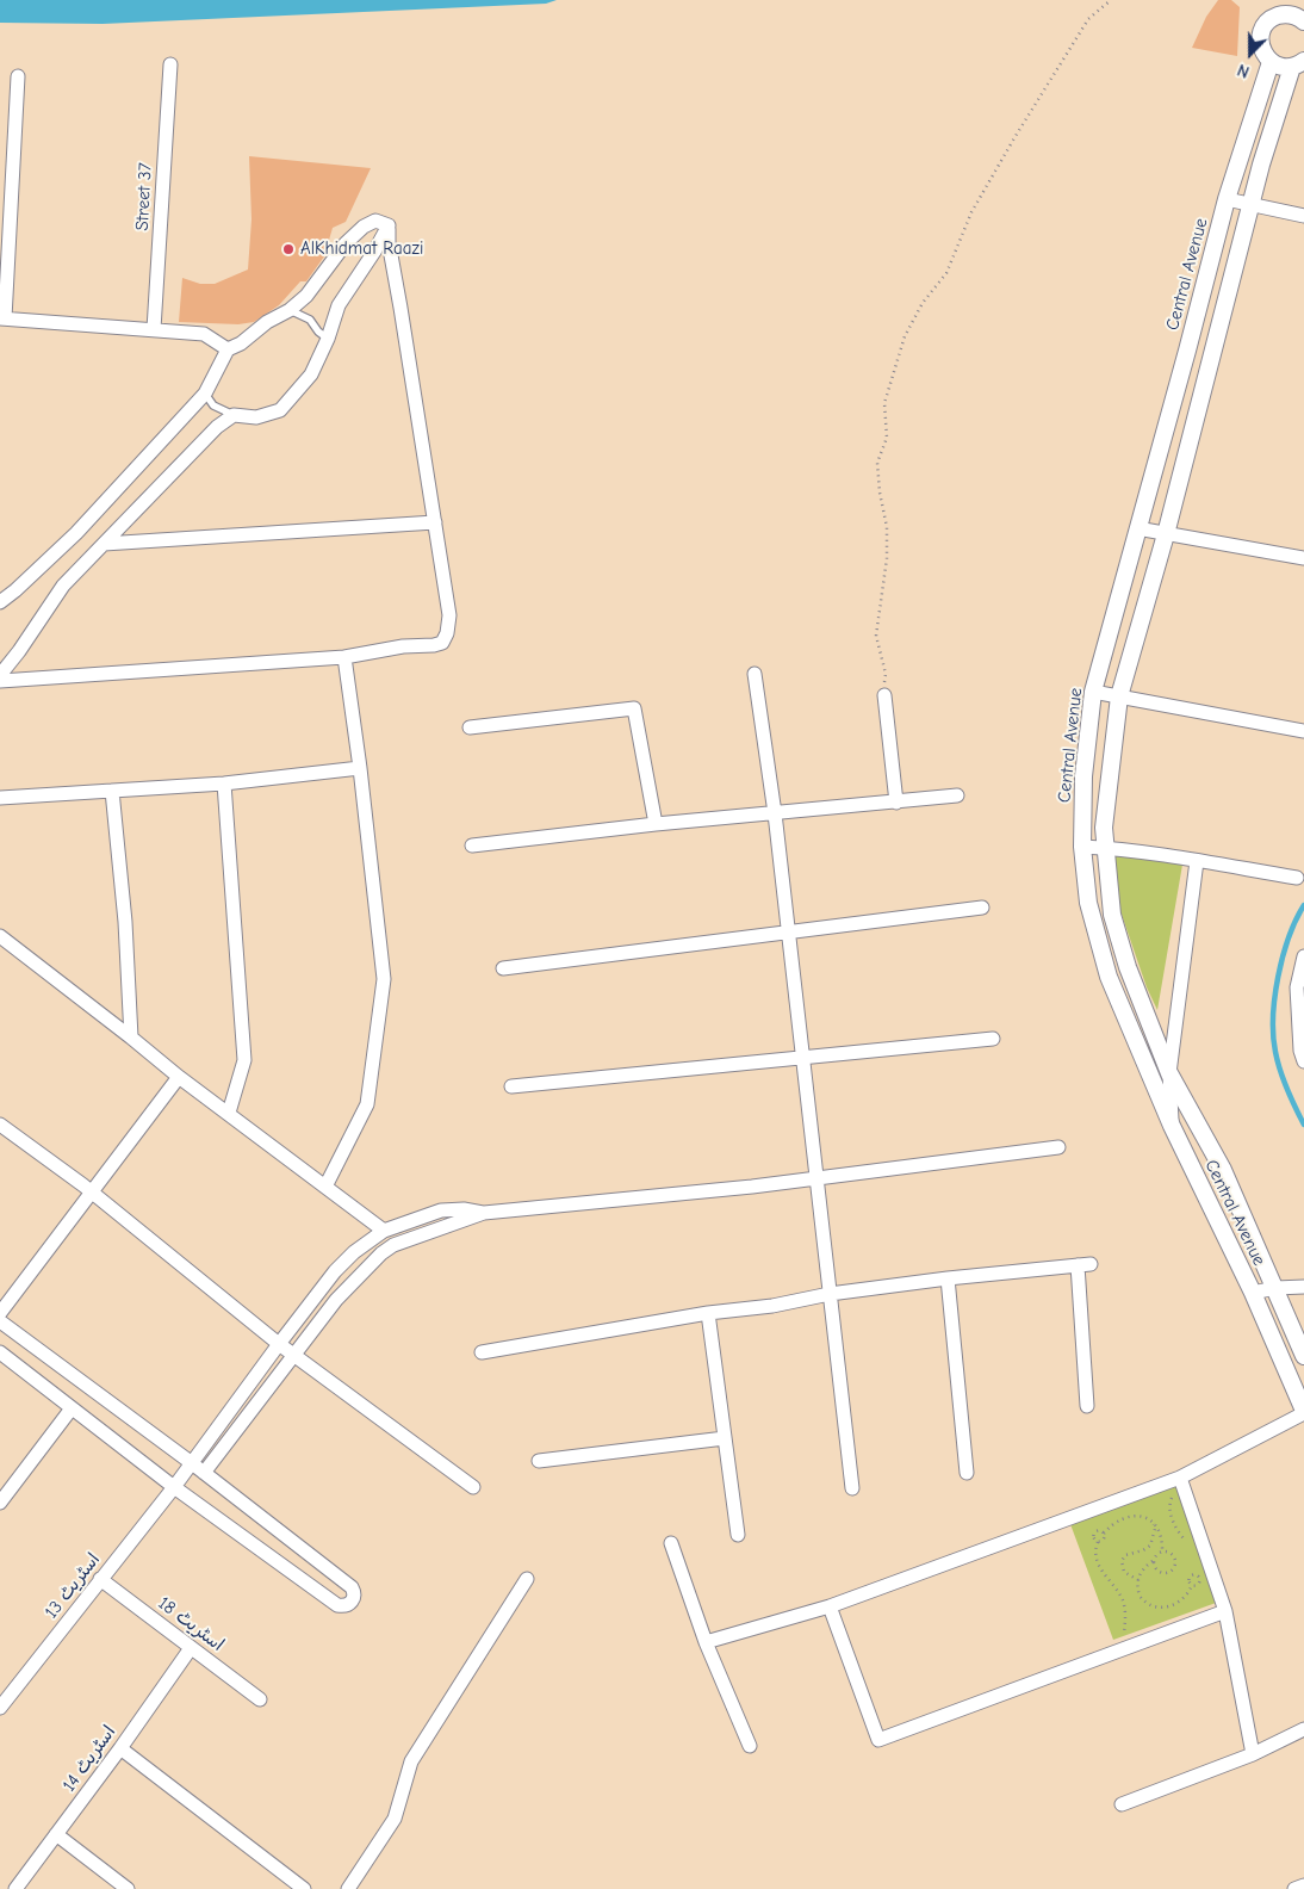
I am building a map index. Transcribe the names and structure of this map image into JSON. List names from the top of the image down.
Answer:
{
  "streets": {
    "street": [
      "Street 37",
      "Central Avenue",
      "اسٹریٹ 13",
      "اسٹریٹ 18",
      "اسٹریٹ 14"
    ]
  },
  "crossings": [
    ["اسٹریٹ 13", "اسٹریٹ 18"],
    ["اسٹریٹ 18", "اسٹریٹ 14"]
  ],
  "places": ["AlKhidmat Raazi"],
  "north": "bottom"
}
